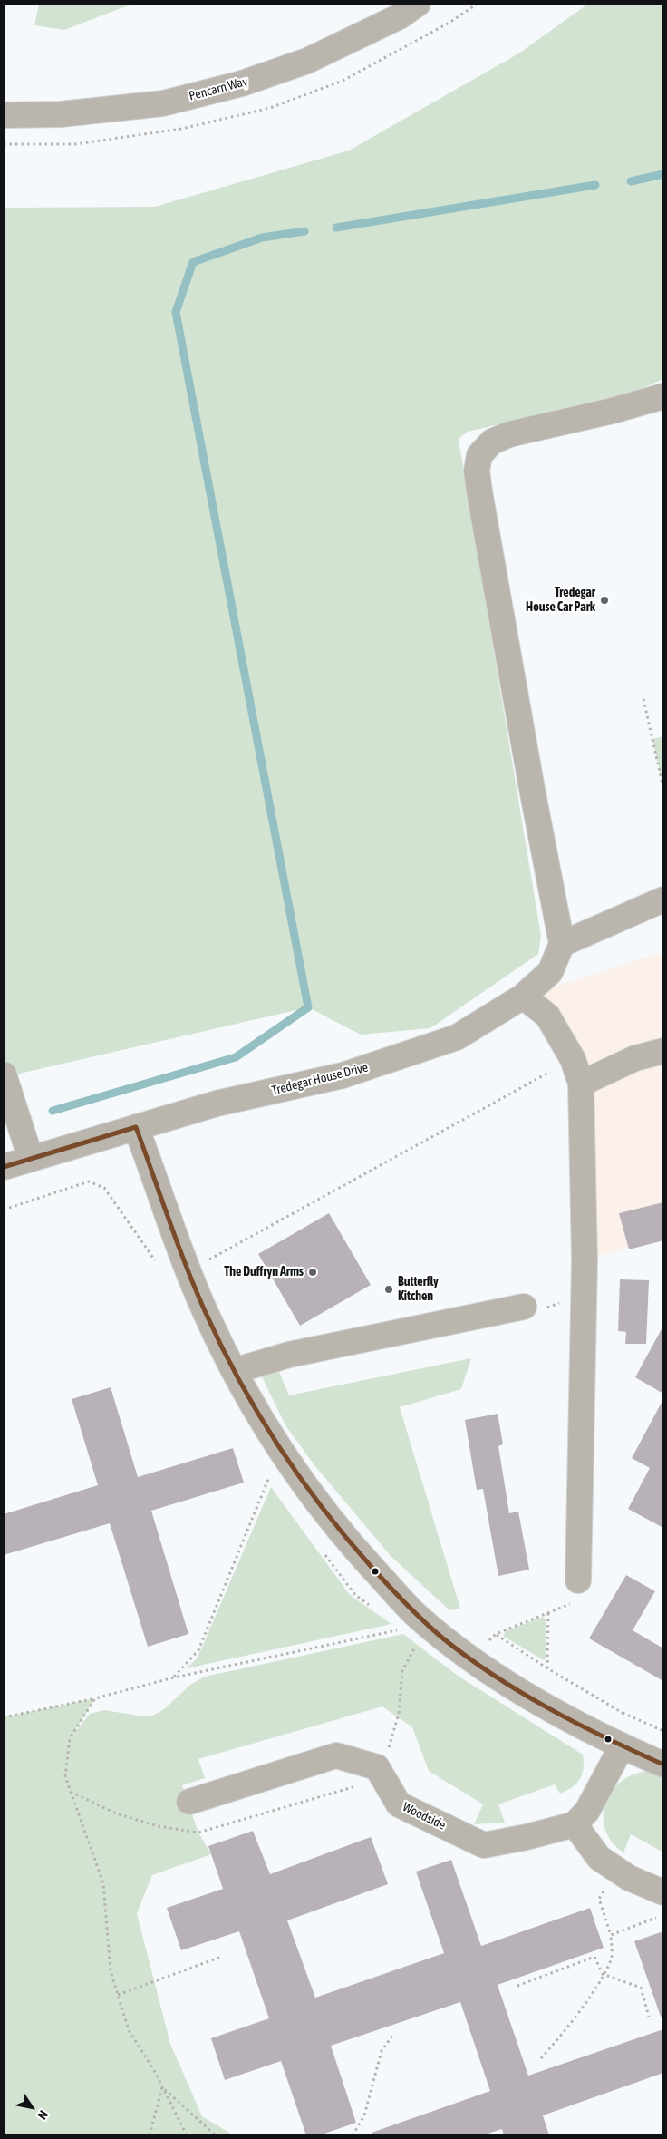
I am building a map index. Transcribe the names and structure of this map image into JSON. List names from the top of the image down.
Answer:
{
  "streets": {
    "street": ["Pencarn Way", "Tredegar House Drive", "Woodside"]
  },
  "places": ["Tredegar House Car Park", "The Duffryn Arms", "Butterfly Kitchen"],
  "north": "bottom right"
}
